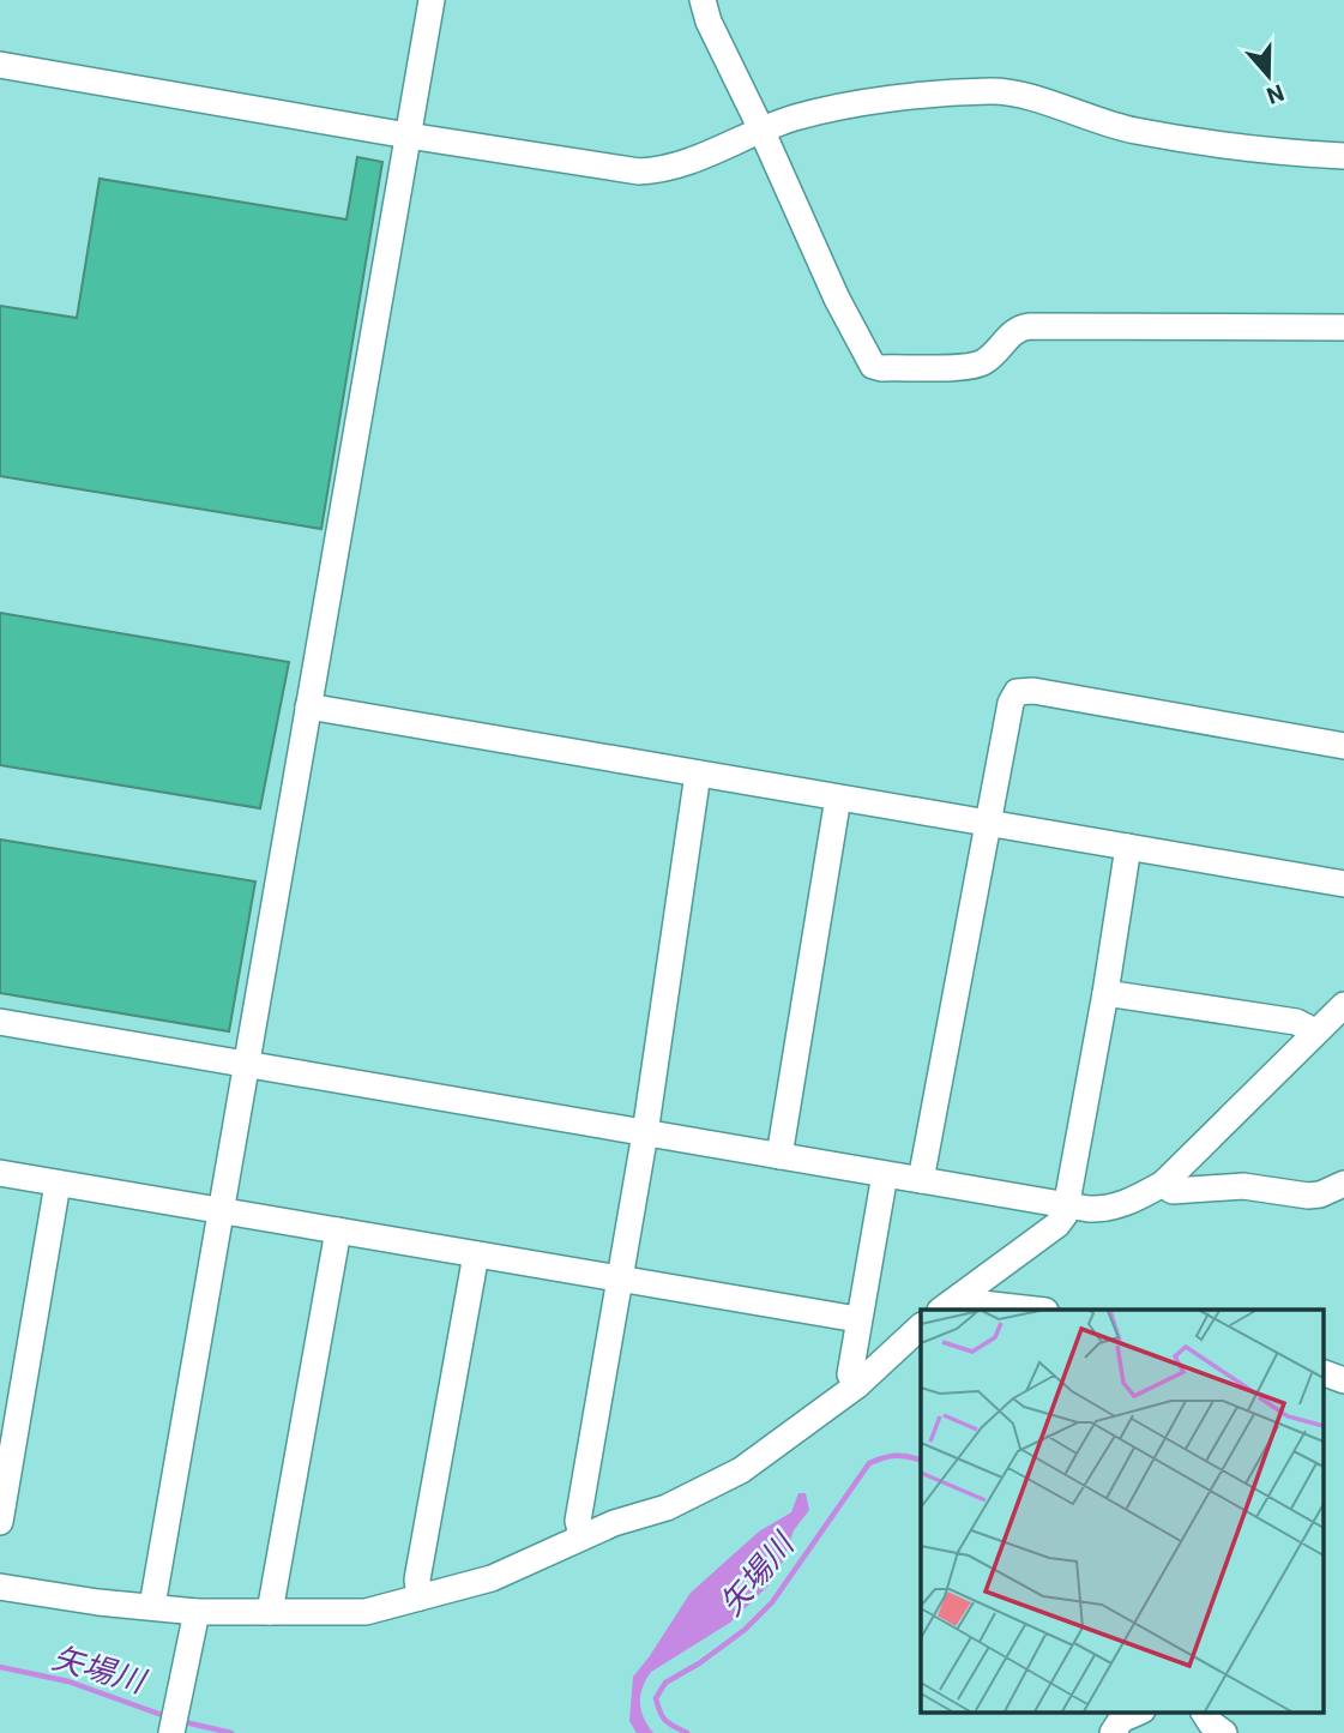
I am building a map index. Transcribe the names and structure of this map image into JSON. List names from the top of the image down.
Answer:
{
  "water": ["矢場川"],
  "north": "bottom"
}
